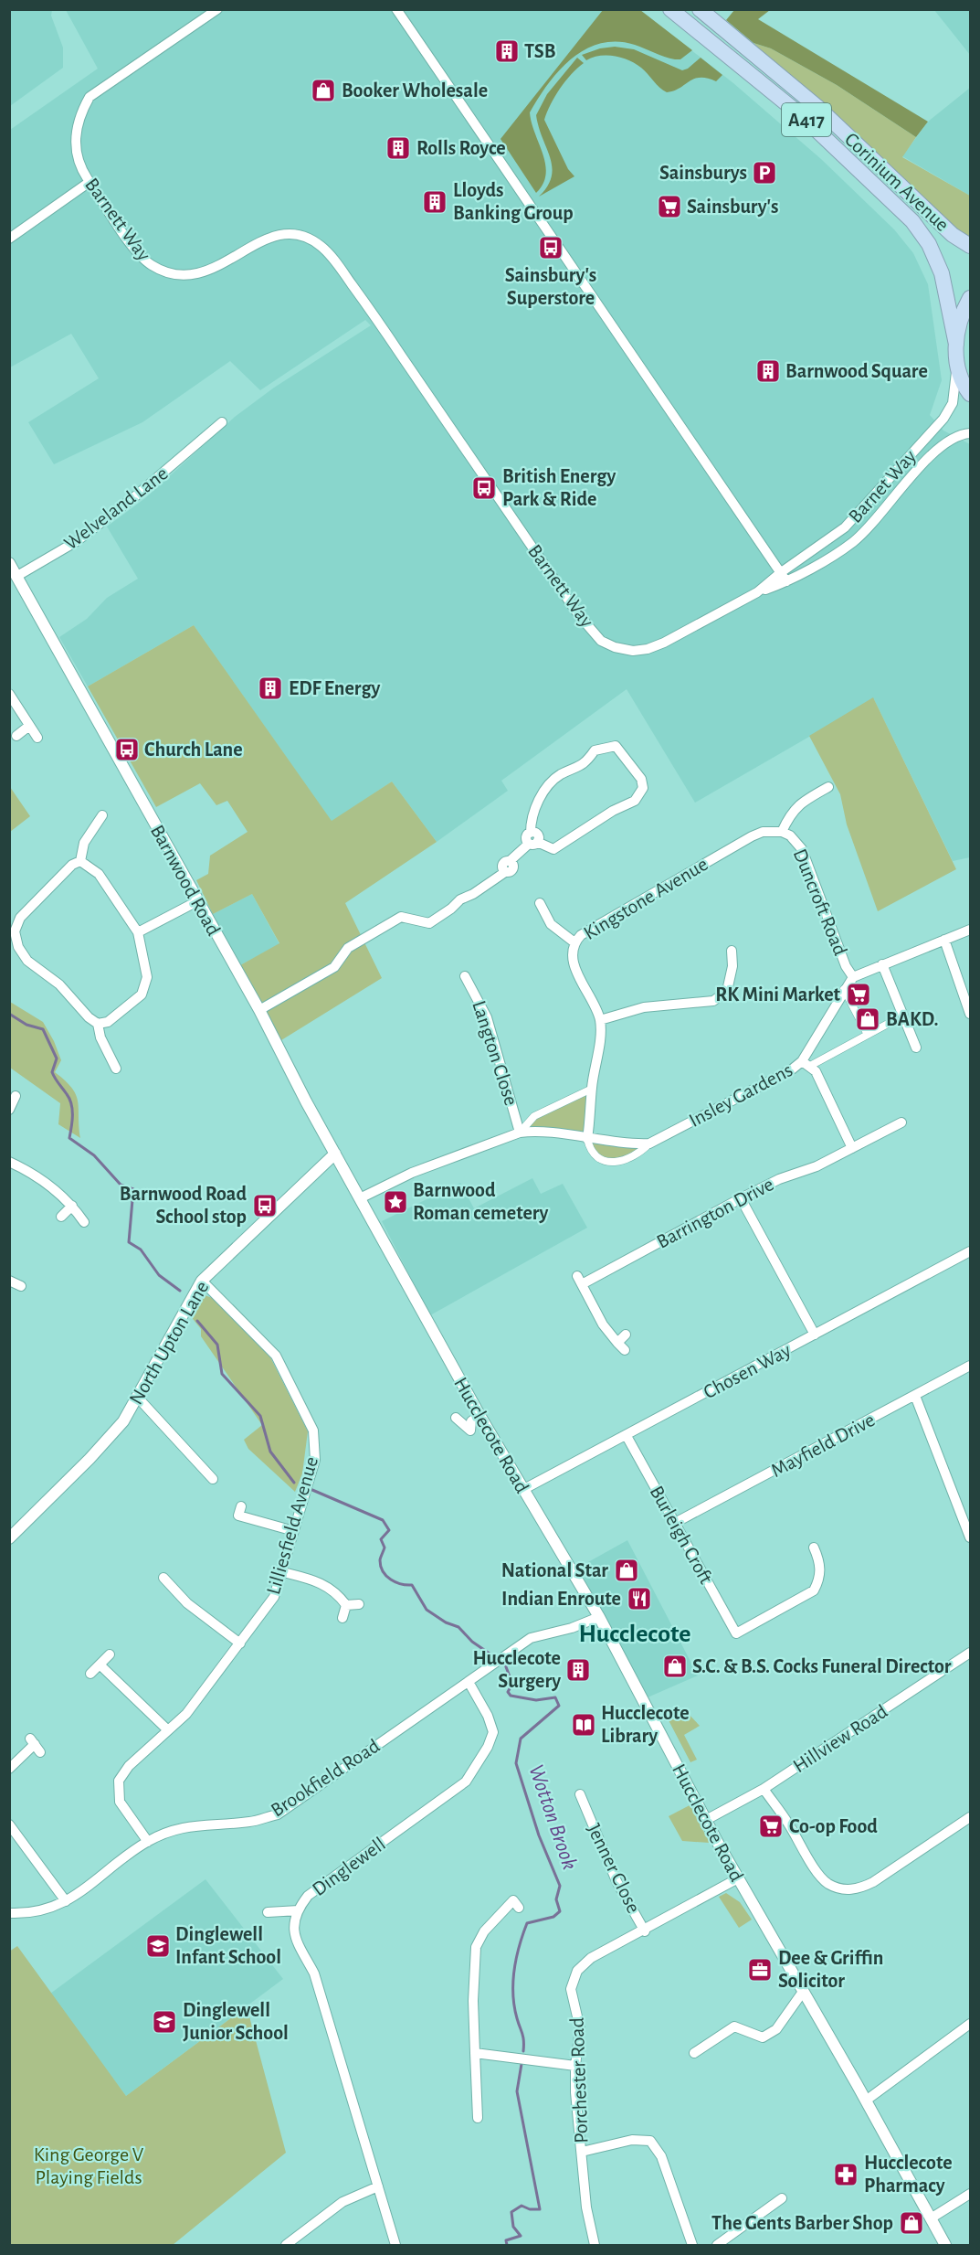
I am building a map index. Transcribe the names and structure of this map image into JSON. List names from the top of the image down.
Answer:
{
  "streets": {
    "highway": ["A417", "Corinium Avenue"],
    "street": [
      "Barnett Way",
      "Barnet Way",
      "Welveland Lane",
      "Barnwood Road",
      "Kingstone Avenue",
      "Duncroft Road",
      "Langton Close",
      "Insley Gardens",
      "Barrington Drive",
      "North Upton Lane",
      "Chosen Way",
      "Hucclecote Road",
      "Mayfield Drive",
      "Lilliesfield Avenue",
      "Burleigh Croft",
      "Hillview Road",
      "Brookfield Road",
      "Dinglewell",
      "Jenner Close",
      "Porchester Road"
    ]
  },
  "crossings": [
    ["Barnett Way", "Barnet Way"],
    ["Welveland Lane", "Barnwood Road"],
    ["Barnwood Road", "North Upton Lane"],
    ["Barnwood Road", "Hucclecote Road"],
    ["Kingstone Avenue", "Duncroft Road"],
    ["Duncroft Road", "Insley Gardens"],
    ["North Upton Lane", "Lilliesfield Avenue"],
    ["Chosen Way", "Hucclecote Road"],
    ["Chosen Way", "Burleigh Croft"],
    ["Hucclecote Road", "Hillview Road"],
    ["Hucclecote Road", "Brookfield Road"],
    ["Hucclecote Road", "Porchester Road"],
    ["Mayfield Drive", "Burleigh Croft"],
    ["Lilliesfield Avenue", "Brookfield Road"],
    ["Brookfield Road", "Dinglewell"],
    ["Jenner Close", "Porchester Road"]
  ],
  "districts": ["Hucclecote"],
  "water": ["Wotton Brook"],
  "parks": ["King George V Playing Fields"],
  "places": {
    "building": [
      "TSB",
      "Rolls Royce",
      "Lloyds Banking Group",
      "Barnwood Square",
      "EDF Energy",
      "Hucclecote Surgery"
    ],
    "shop": [
      "Booker Wholesale",
      "BAKD.",
      "National Star",
      "S.C. & B.S. Cocks Funeral Director",
      "The Gents Barber Shop"
    ],
    "parking": ["Sainsburys"],
    "supermarket": ["Sainsbury's", "RK Mini Market", "Co-op Food"],
    "bus stop": [
      "Sainsbury's Superstore",
      "British Energy Park & Ride",
      "Church Lane",
      "Barnwood Road School stop"
    ],
    "place": ["Barnwood Roman cemetery"],
    "restaurant": ["Indian Enroute"],
    "library": ["Hucclecote Library"],
    "school or university": ["Dinglewell Infant School", "Dinglewell Junior School"],
    "office": ["Dee & Griffin Solicitor"],
    "pharmacy": ["Hucclecote Pharmacy"]
  }
}
